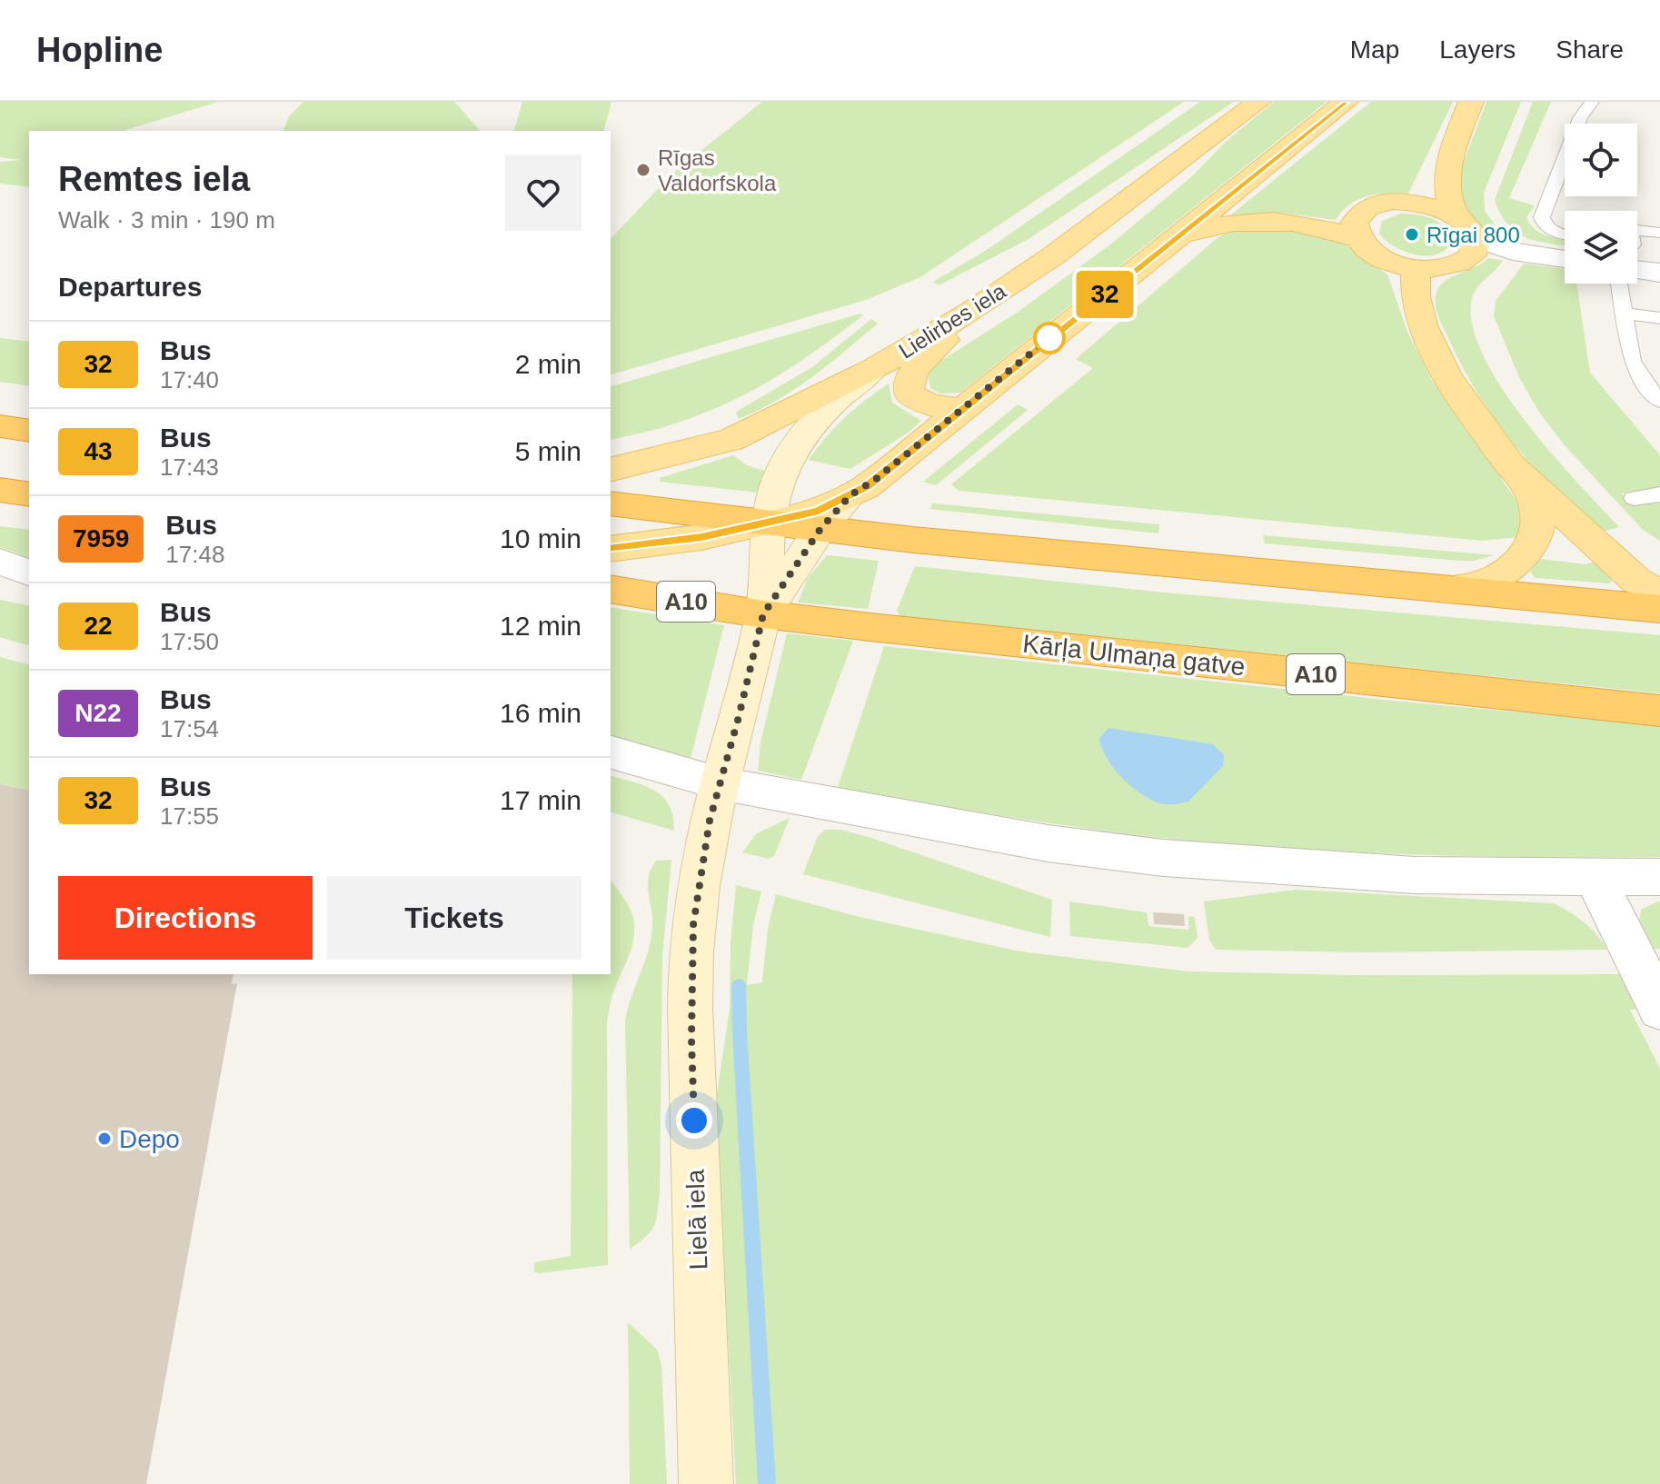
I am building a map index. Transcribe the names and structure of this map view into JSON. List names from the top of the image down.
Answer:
{
  "streets": {
    "highway": ["A10", "Kārļa Ulmaņa gatve"],
    "main road": ["Lielirbes iela"],
    "street": ["Lielā iela"]
  },
  "crossings": [
    ["Kārļa Ulmaņa gatve", "Lielā iela"]
  ],
  "places": ["Rīgas Valdorfskola", "Rīgai 800", "Depo"],
  "lines": ["bus line 32"],
  "page": {
    "header": "Hopline",
    "nav": ["Map", "Layers", "Share"],
    "on_map": "32",
    "heading": [
      ["Remtes iela", "Walk · 3 min · 190 m"],
      "Departures"
    ],
    "list": [
      {
        "mark": "32",
        "name": "Bus",
        "note": "17:40",
        "value": "2 min"
      },
      {
        "mark": "43",
        "name": "Bus",
        "note": "17:43",
        "value": "5 min"
      },
      {
        "mark": "7959",
        "name": "Bus",
        "note": "17:48",
        "value": "10 min"
      },
      {
        "mark": "22",
        "name": "Bus",
        "note": "17:50",
        "value": "12 min"
      },
      {
        "mark": "N22",
        "name": "Bus",
        "note": "17:54",
        "value": "16 min"
      },
      {
        "mark": "32",
        "name": "Bus",
        "note": "17:55",
        "value": "17 min"
      }
    ],
    "buttons": ["Directions", "Tickets"]
  }
}
